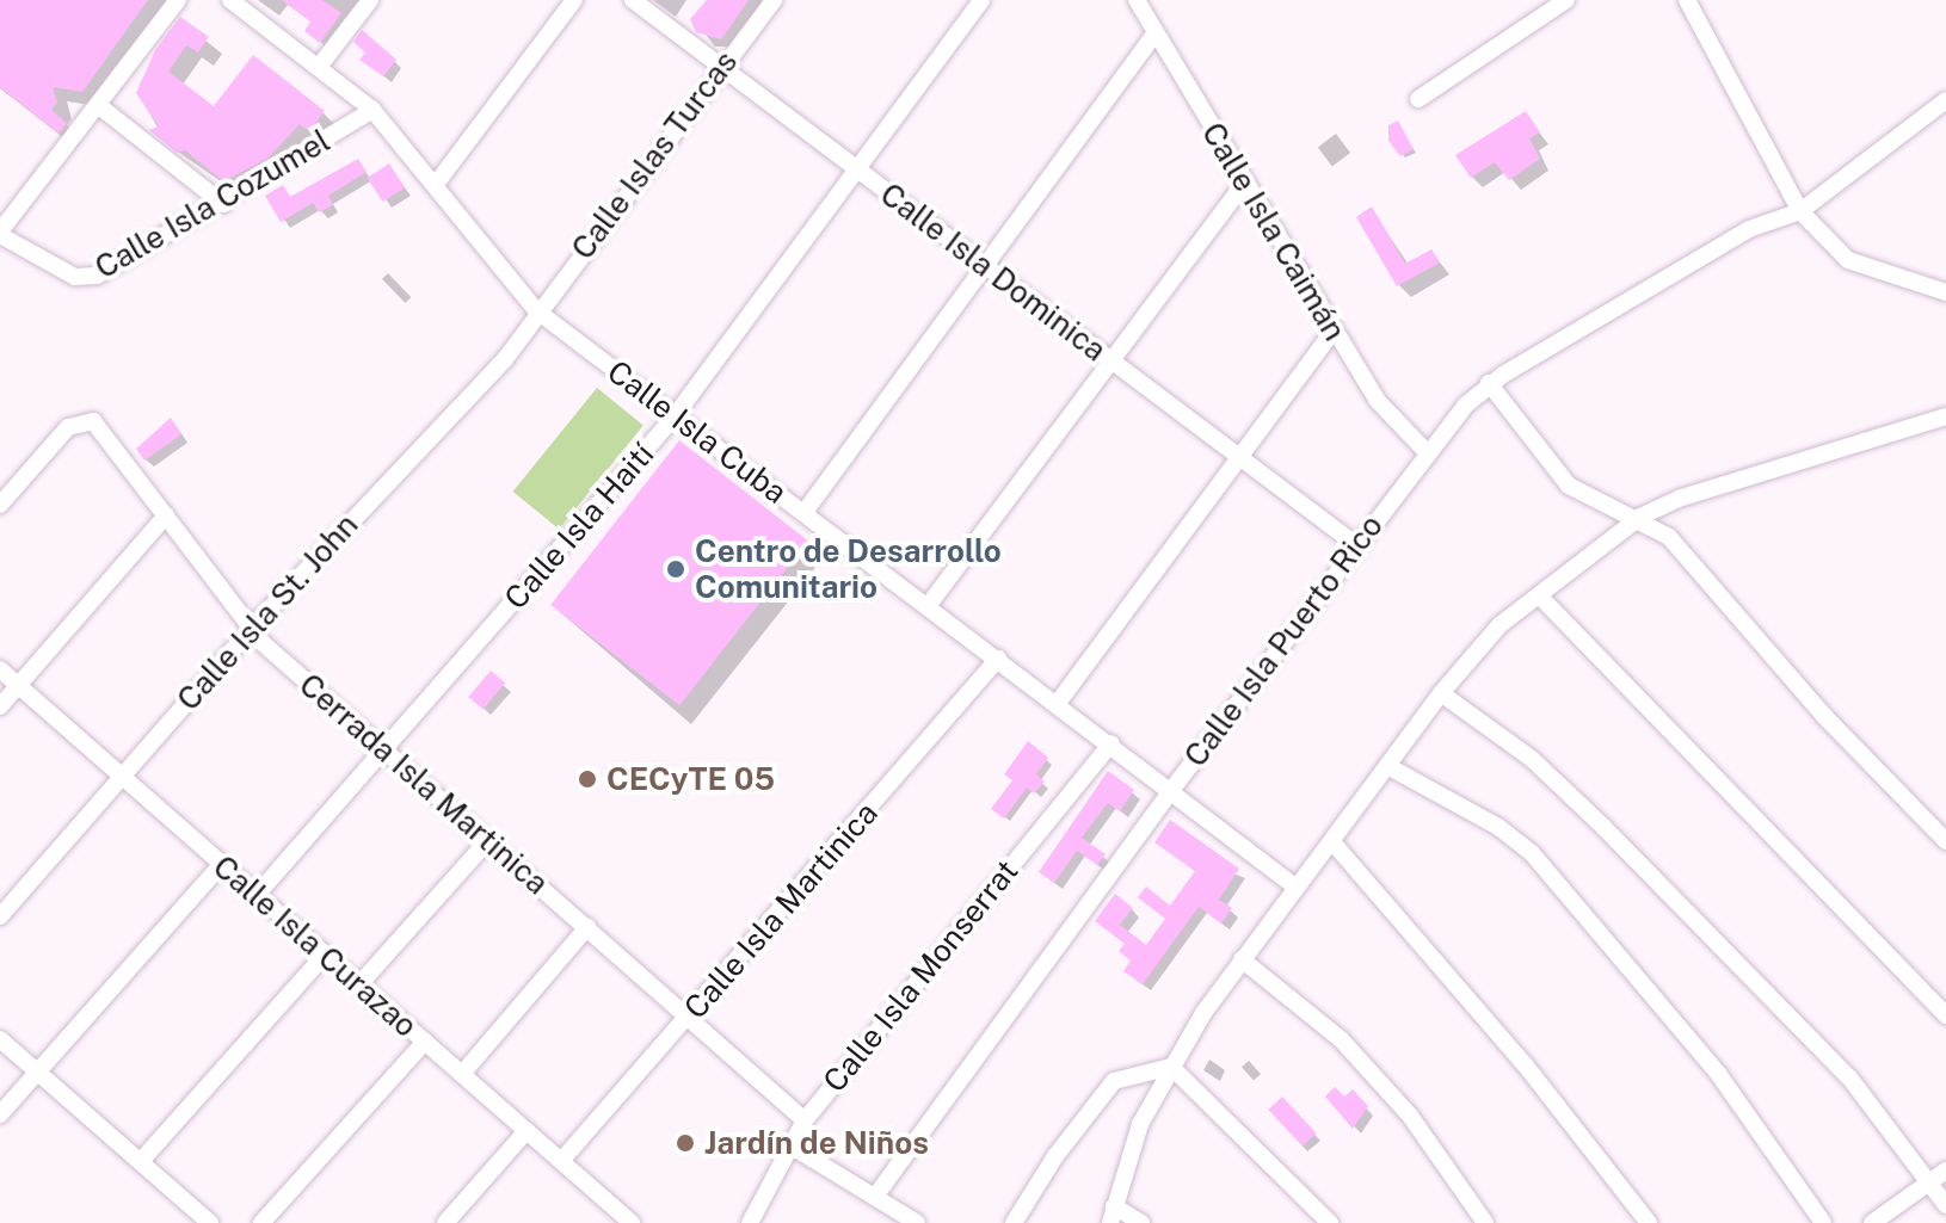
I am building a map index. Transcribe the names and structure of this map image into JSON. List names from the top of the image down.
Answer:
{
  "streets": {
    "street": [
      "Calle Islas Turcas",
      "Calle Isla Cozumel",
      "Calle Isla Caimán",
      "Calle Isla Dominica",
      "Calle Isla Cuba",
      "Calle Isla Haití",
      "Calle Isla St. John",
      "Calle Isla Puerto Rico",
      "Cerrada Isla Martinica",
      "Calle Isla Martinica",
      "Calle Isla Curazao",
      "Calle Isla Monserrat"
    ]
  },
  "crossings": [
    ["Calle Islas Turcas", "Calle Isla Dominica"],
    ["Calle Islas Turcas", "Calle Isla Cuba"],
    ["Calle Islas Turcas", "Calle Isla St. John"],
    ["Calle Isla Cozumel", "Calle Isla Cuba"],
    ["Calle Isla Caimán", "Calle Isla Puerto Rico"],
    ["Calle Isla Dominica", "Calle Isla Haití"],
    ["Calle Isla Dominica", "Calle Isla Puerto Rico"],
    ["Calle Isla Cuba", "Calle Isla Haití"],
    ["Calle Isla Cuba", "Calle Isla St. John"],
    ["Calle Isla Cuba", "Calle Isla Puerto Rico"],
    ["Calle Isla Cuba", "Calle Isla Martinica"],
    ["Calle Isla Cuba", "Calle Isla Monserrat"],
    ["Calle Isla Haití", "Cerrada Isla Martinica"],
    ["Calle Isla Haití", "Calle Isla Curazao"],
    ["Calle Isla St. John", "Cerrada Isla Martinica"],
    ["Calle Isla St. John", "Calle Isla Curazao"],
    ["Cerrada Isla Martinica", "Calle Isla Martinica"],
    ["Cerrada Isla Martinica", "Calle Isla Monserrat"],
    ["Calle Isla Martinica", "Calle Isla Curazao"]
  ],
  "places": ["Centro de Desarrollo Comunitario", "CECyTE 05", "Jardín de Niños"]
}
